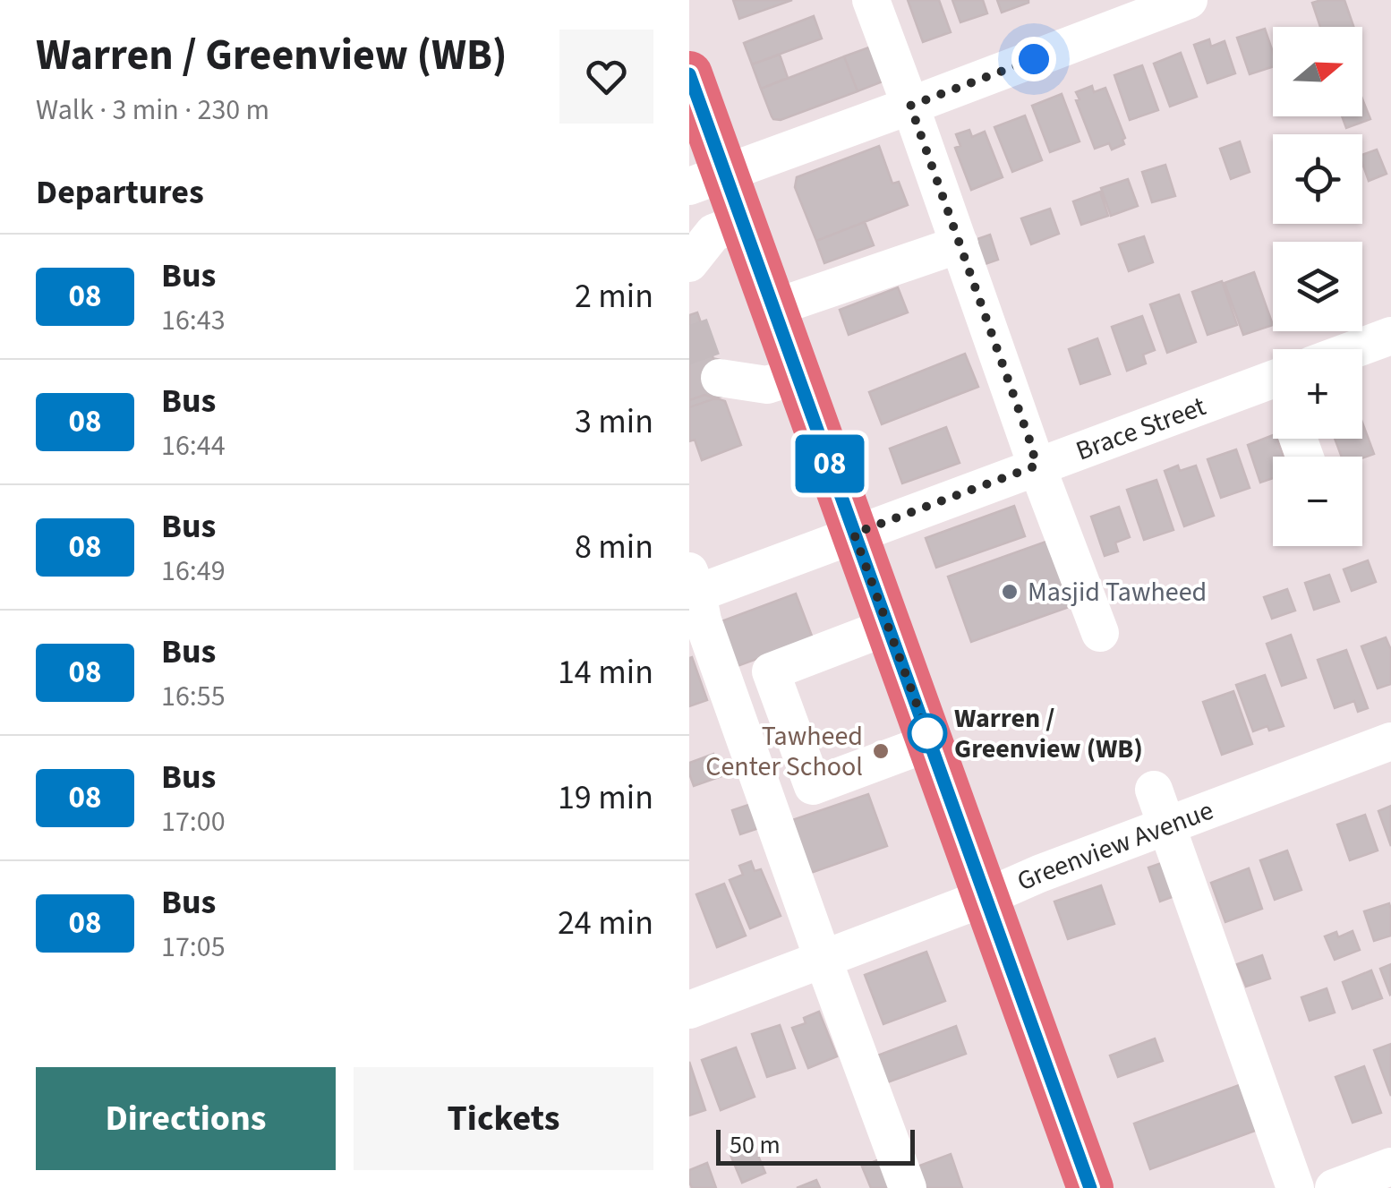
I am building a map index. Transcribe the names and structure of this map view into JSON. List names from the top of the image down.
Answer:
{
  "streets": {
    "street": ["Brace Street", "Greenview Avenue"]
  },
  "places": ["Masjid Tawheed", "Warren / Greenview (WB)", "Tawheed Center School"],
  "lines": ["bus line 08"],
  "scale_bar": "50 m",
  "north": "right",
  "page": {
    "heading": [
      ["Warren / Greenview (WB)", "Walk · 3 min · 230 m"],
      "Departures"
    ],
    "on_map": "08",
    "map_buttons": ["+", "−"],
    "list": [
      {
        "mark": "08",
        "name": "Bus",
        "note": "16:43",
        "value": "2 min"
      },
      {
        "mark": "08",
        "name": "Bus",
        "note": "16:44",
        "value": "3 min"
      },
      {
        "mark": "08",
        "name": "Bus",
        "note": "16:49",
        "value": "8 min"
      },
      {
        "mark": "08",
        "name": "Bus",
        "note": "16:55",
        "value": "14 min"
      },
      {
        "mark": "08",
        "name": "Bus",
        "note": "17:00",
        "value": "19 min"
      },
      {
        "mark": "08",
        "name": "Bus",
        "note": "17:05",
        "value": "24 min"
      }
    ],
    "buttons": ["Directions", "Tickets"],
    "scale": "50 m"
  }
}
